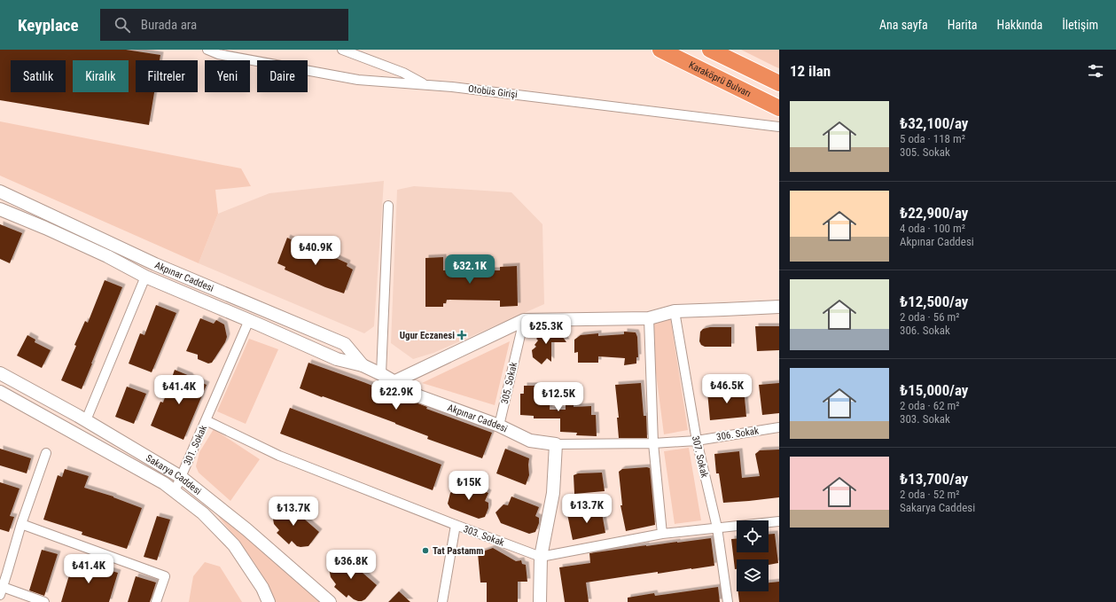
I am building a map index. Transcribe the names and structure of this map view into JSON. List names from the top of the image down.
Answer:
{
  "streets": {
    "highway": ["Karaköprü Bulvarı"],
    "street": [
      "Otobüs Girişi",
      "Akpınar Caddesi",
      "305. Sokak",
      "306. Sokak",
      "301. Sokak",
      "307. Sokak",
      "Sakarya Caddesi",
      "303. Sokak"
    ]
  },
  "crossings": [
    ["Akpınar Caddesi", "305. Sokak"],
    ["Akpınar Caddesi", "306. Sokak"],
    ["Akpınar Caddesi", "301. Sokak"],
    ["306. Sokak", "307. Sokak"],
    ["301. Sokak", "Sakarya Caddesi"],
    ["301. Sokak", "303. Sokak"]
  ],
  "places": {
    "health": ["Ugur Eczanesi"],
    "other": ["Tat Pastamm"]
  },
  "page": {
    "header": "Keyplace",
    "search": "Burada ara",
    "nav": [
      "Ana sayfa",
      "Harita",
      "Hakkında",
      "İletişim"
    ],
    "heading": "12 ilan",
    "chip": [
      "Satılık",
      "Kiralık",
      "Filtreler",
      "Yeni",
      "Daire"
    ],
    "list": [
      {
        "name": "₺32,100/ay",
        "note": "5 oda · 118 m² · 305. Sokak"
      },
      {
        "name": "₺22,900/ay",
        "note": "4 oda · 100 m² · Akpınar Caddesi"
      },
      {
        "name": "₺12,500/ay",
        "note": "2 oda · 56 m² · 306. Sokak"
      },
      {
        "name": "₺15,000/ay",
        "note": "2 oda · 62 m² · 303. Sokak"
      },
      {
        "name": "₺13,700/ay",
        "note": "2 oda · 52 m² · Sakarya Caddesi"
      }
    ],
    "price": [
      "₺40.9K",
      "₺32.1K",
      "₺25.3K",
      "₺46.5K",
      "₺41.4K",
      "₺22.9K",
      "₺12.5K",
      "₺15K",
      "₺13.7K",
      "₺13.7K",
      "₺36.8K",
      "₺41.4K"
    ]
  }
}
